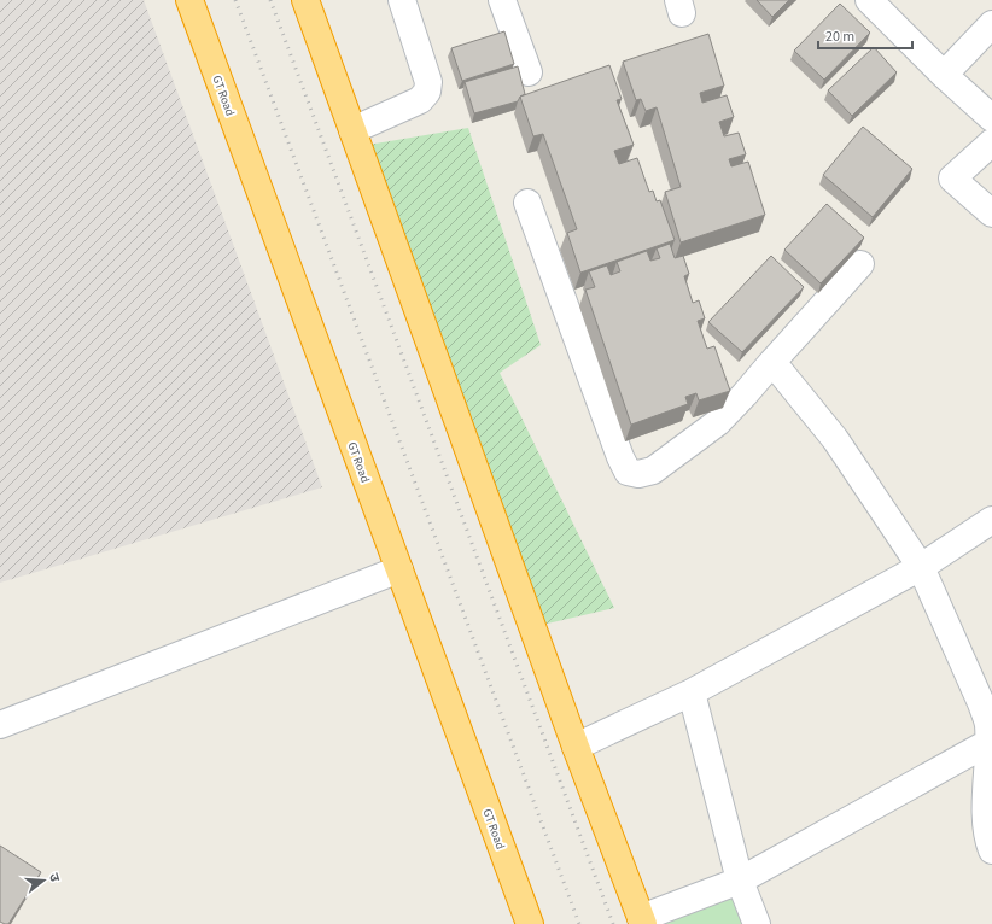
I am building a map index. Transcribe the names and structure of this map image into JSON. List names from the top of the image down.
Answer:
{
  "streets": {
    "highway": ["GT Road"]
  },
  "scale_bar": "20 m",
  "north": "right"
}
